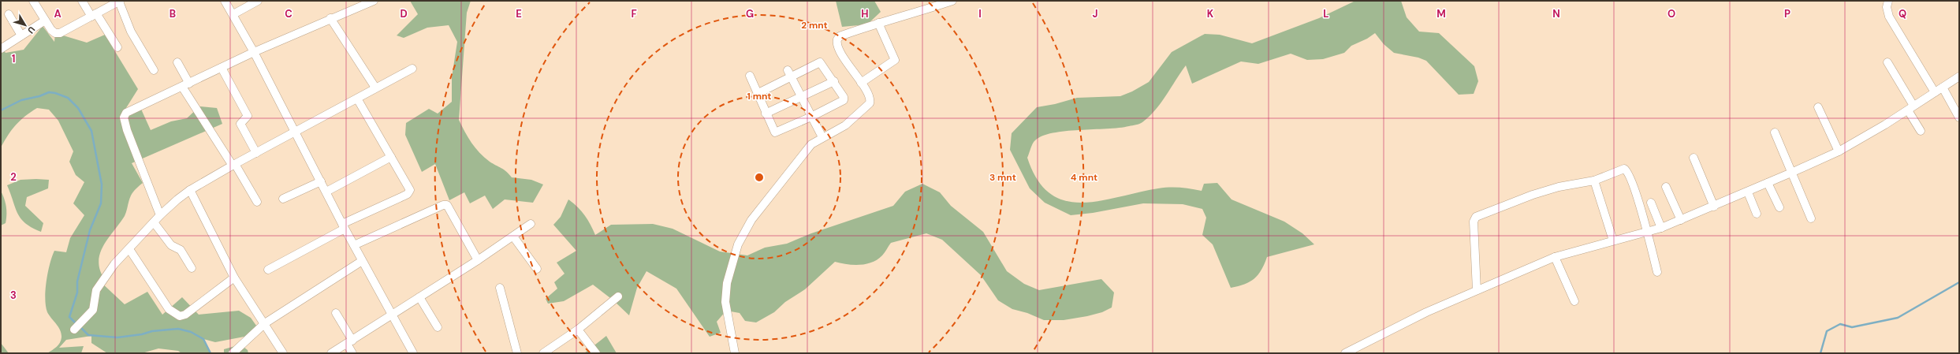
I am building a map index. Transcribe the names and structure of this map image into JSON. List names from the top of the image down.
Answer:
{
  "north": "bottom right",
  "grid": {
    "columns": [
      "A",
      "B",
      "C",
      "D",
      "E",
      "F",
      "G",
      "H",
      "I",
      "J",
      "K",
      "L",
      "M",
      "N",
      "O",
      "P",
      "Q"
    ],
    "rows": ["1", "2", "3"]
  },
  "rings": [
    "2 mnt",
    "1 mnt",
    "3 mnt",
    "4 mnt"
  ]
}
